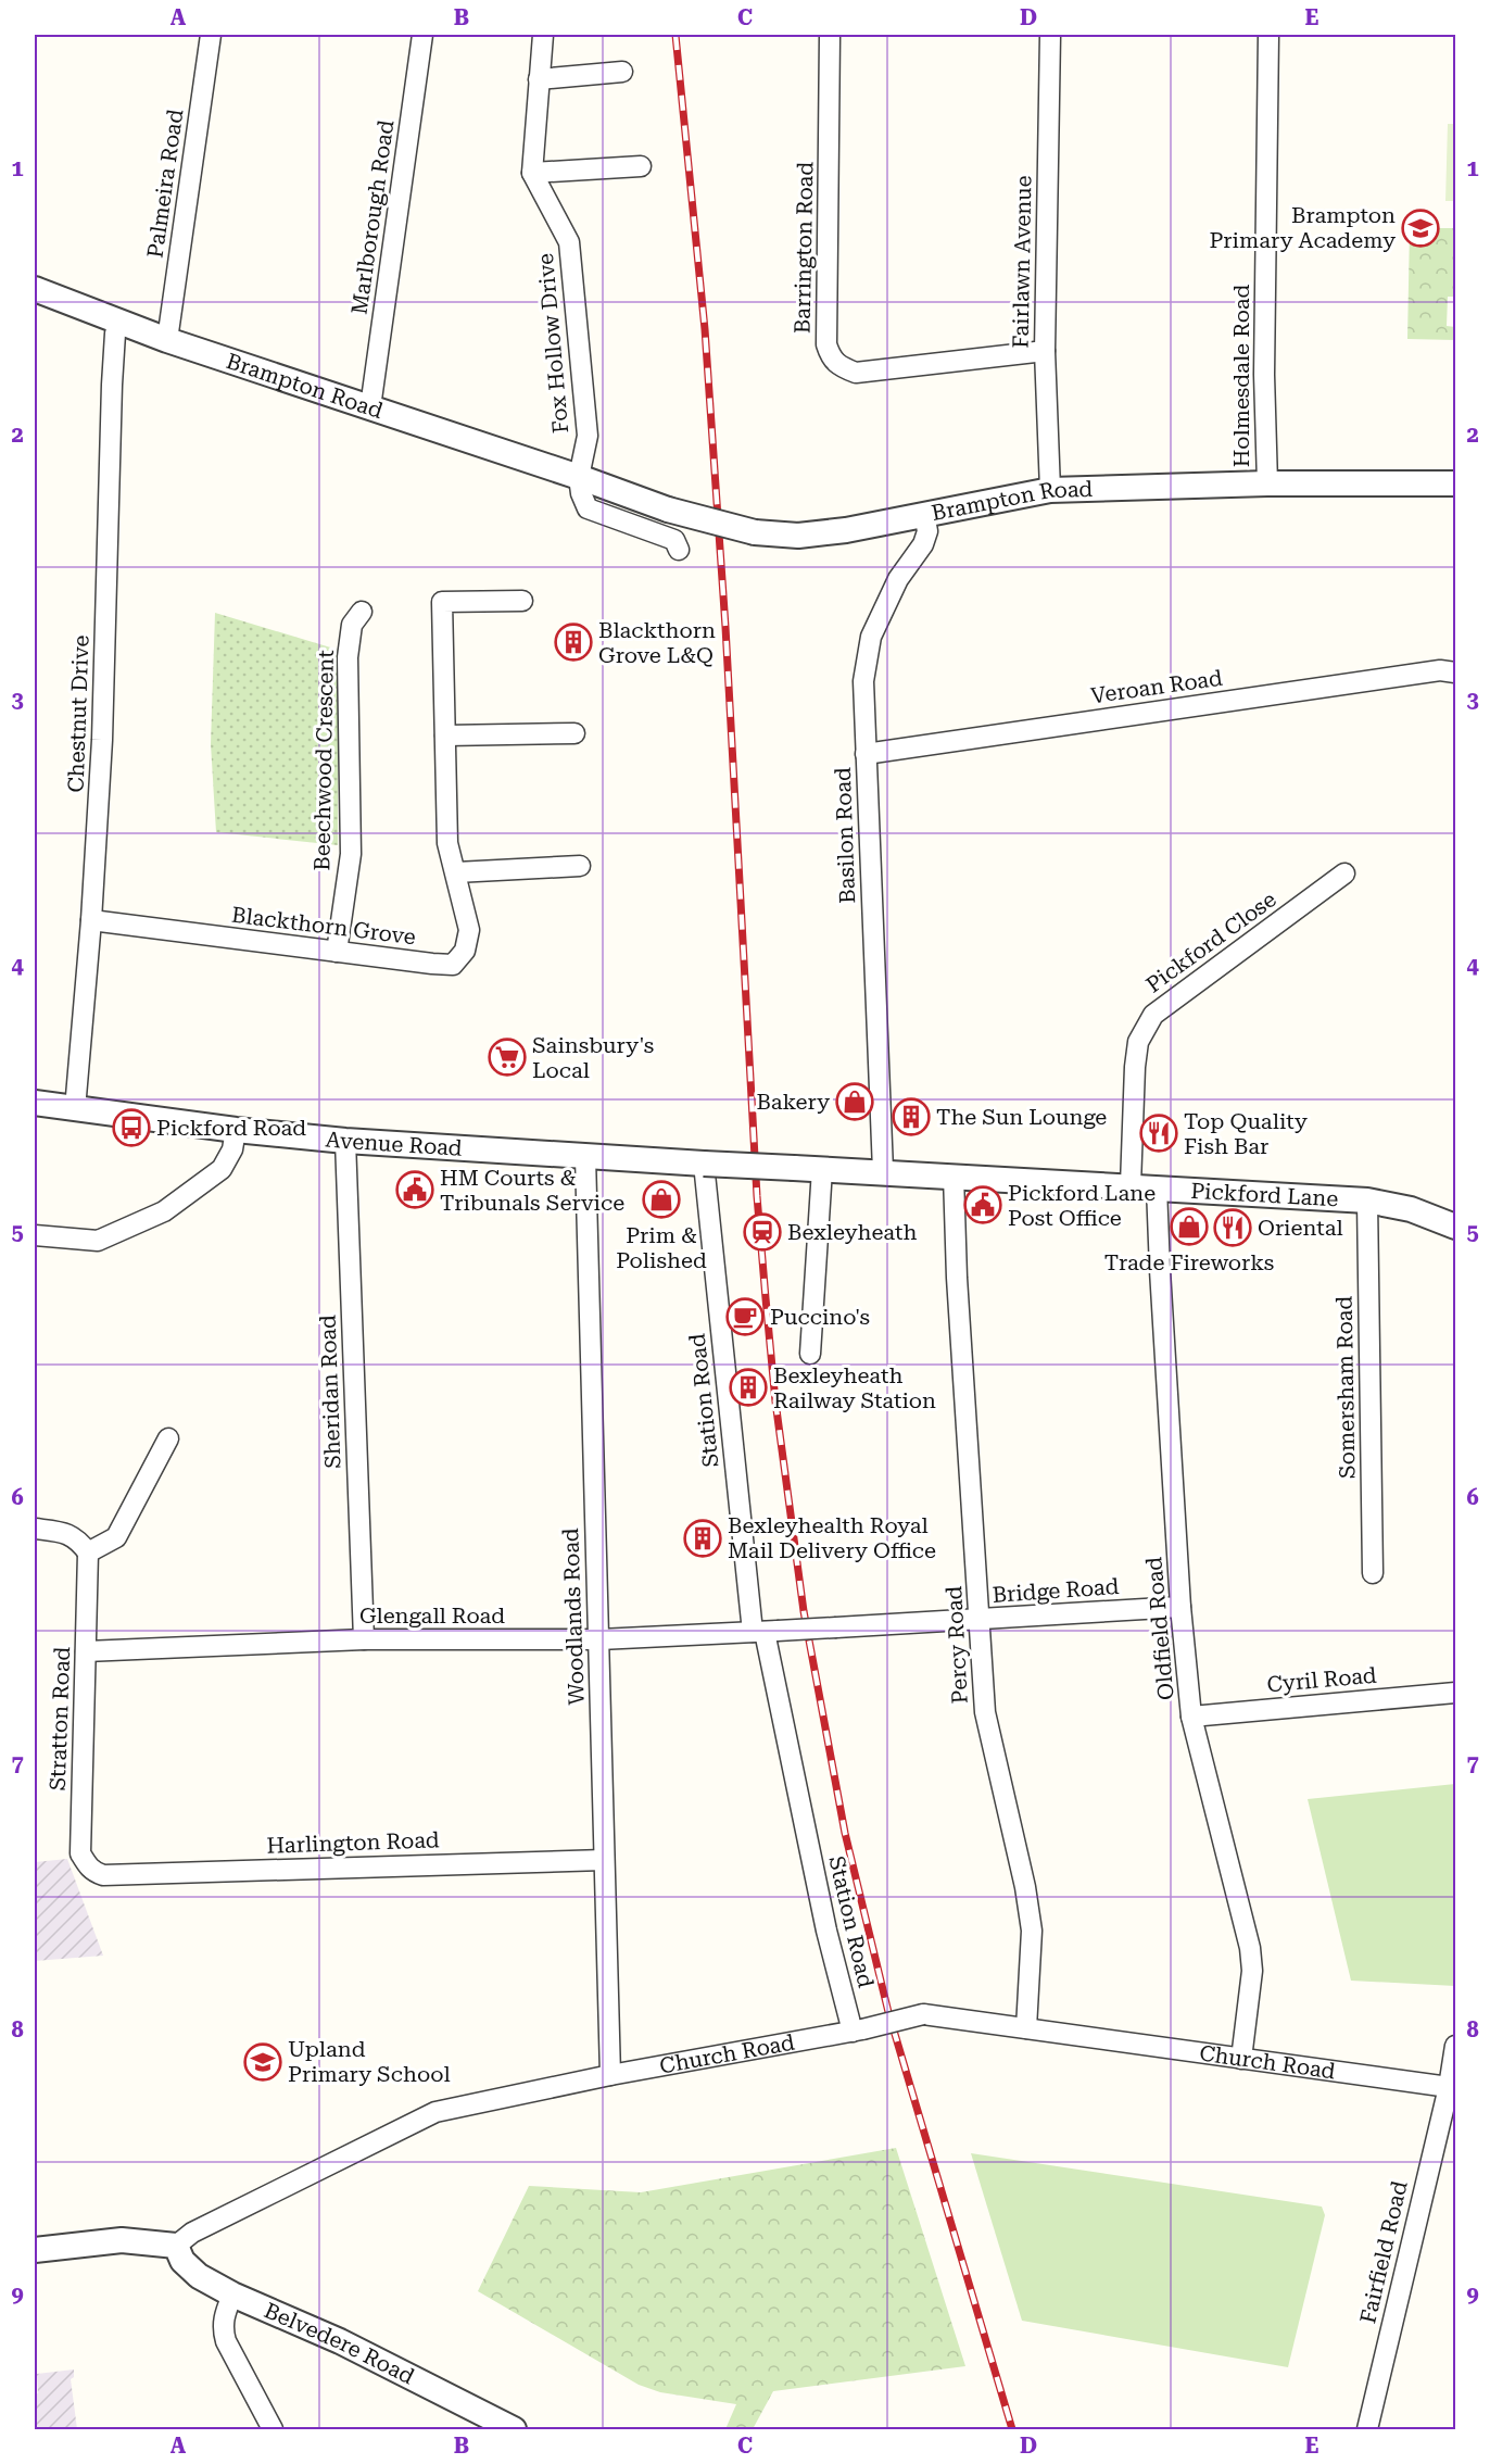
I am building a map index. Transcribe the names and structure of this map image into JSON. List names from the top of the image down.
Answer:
{
  "streets": {
    "street": [
      "Palmeira Road",
      "Marlborough Road",
      "Barrington Road",
      "Fairlawn Avenue",
      "Fox Hollow Drive",
      "Holmesdale Road",
      "Brampton Road",
      "Veroan Road",
      "Chestnut Drive",
      "Beechwood Crescent",
      "Basilon Road",
      "Blackthorn Grove",
      "Pickford Close",
      "Avenue Road",
      "Pickford Lane",
      "Somersham Road",
      "Sheridan Road",
      "Station Road",
      "Bridge Road",
      "Glengall Road",
      "Woodlands Road",
      "Oldfield Road",
      "Percy Road",
      "Cyril Road",
      "Stratton Road",
      "Harlington Road",
      "Church Road",
      "Fairfield Road",
      "Belvedere Road"
    ]
  },
  "crossings": [
    ["Palmeira Road", "Brampton Road"],
    ["Marlborough Road", "Brampton Road"],
    ["Barrington Road", "Fairlawn Avenue"],
    ["Fairlawn Avenue", "Brampton Road"],
    ["Fox Hollow Drive", "Brampton Road"],
    ["Holmesdale Road", "Brampton Road"],
    ["Brampton Road", "Chestnut Drive"],
    ["Brampton Road", "Basilon Road"],
    ["Veroan Road", "Basilon Road"],
    ["Chestnut Drive", "Blackthorn Grove"],
    ["Chestnut Drive", "Avenue Road"],
    ["Beechwood Crescent", "Blackthorn Grove"],
    ["Basilon Road", "Pickford Lane"],
    ["Pickford Close", "Pickford Lane"],
    ["Avenue Road", "Pickford Lane"],
    ["Avenue Road", "Sheridan Road"],
    ["Avenue Road", "Station Road"],
    ["Avenue Road", "Woodlands Road"],
    ["Pickford Lane", "Somersham Road"],
    ["Pickford Lane", "Oldfield Road"],
    ["Pickford Lane", "Percy Road"],
    ["Sheridan Road", "Glengall Road"],
    ["Station Road", "Bridge Road"],
    ["Station Road", "Glengall Road"],
    ["Station Road", "Church Road"],
    ["Bridge Road", "Glengall Road"],
    ["Bridge Road", "Oldfield Road"],
    ["Bridge Road", "Percy Road"],
    ["Glengall Road", "Woodlands Road"],
    ["Glengall Road", "Stratton Road"],
    ["Woodlands Road", "Harlington Road"],
    ["Woodlands Road", "Church Road"],
    ["Oldfield Road", "Cyril Road"],
    ["Oldfield Road", "Church Road"],
    ["Percy Road", "Church Road"],
    ["Stratton Road", "Harlington Road"],
    ["Church Road", "Fairfield Road"],
    ["Church Road", "Belvedere Road"]
  ],
  "places": {
    "school or university": ["Brampton Primary Academy", "Upland Primary School"],
    "building": [
      "Blackthorn Grove L&Q",
      "The Sun Lounge",
      "Bexleyheath Railway Station",
      "Bexleyhealth Royal Mail Delivery Office"
    ],
    "supermarket": ["Sainsbury's Local"],
    "shop": ["Bakery", "Prim & Polished", "Trade Fireworks"],
    "bus stop": ["Pickford Road"],
    "restaurant": ["Top Quality Fish Bar", "Oriental"],
    "public building": ["HM Courts & Tribunals Service", "Pickford Lane Post Office"],
    "station": ["Bexleyheath"],
    "cafe": ["Puccino's"]
  },
  "grid": {
    "columns": [
      "A",
      "B",
      "C",
      "D",
      "E"
    ],
    "rows": [
      "1",
      "2",
      "3",
      "4",
      "5",
      "6",
      "7",
      "8",
      "9"
    ]
  }
}
